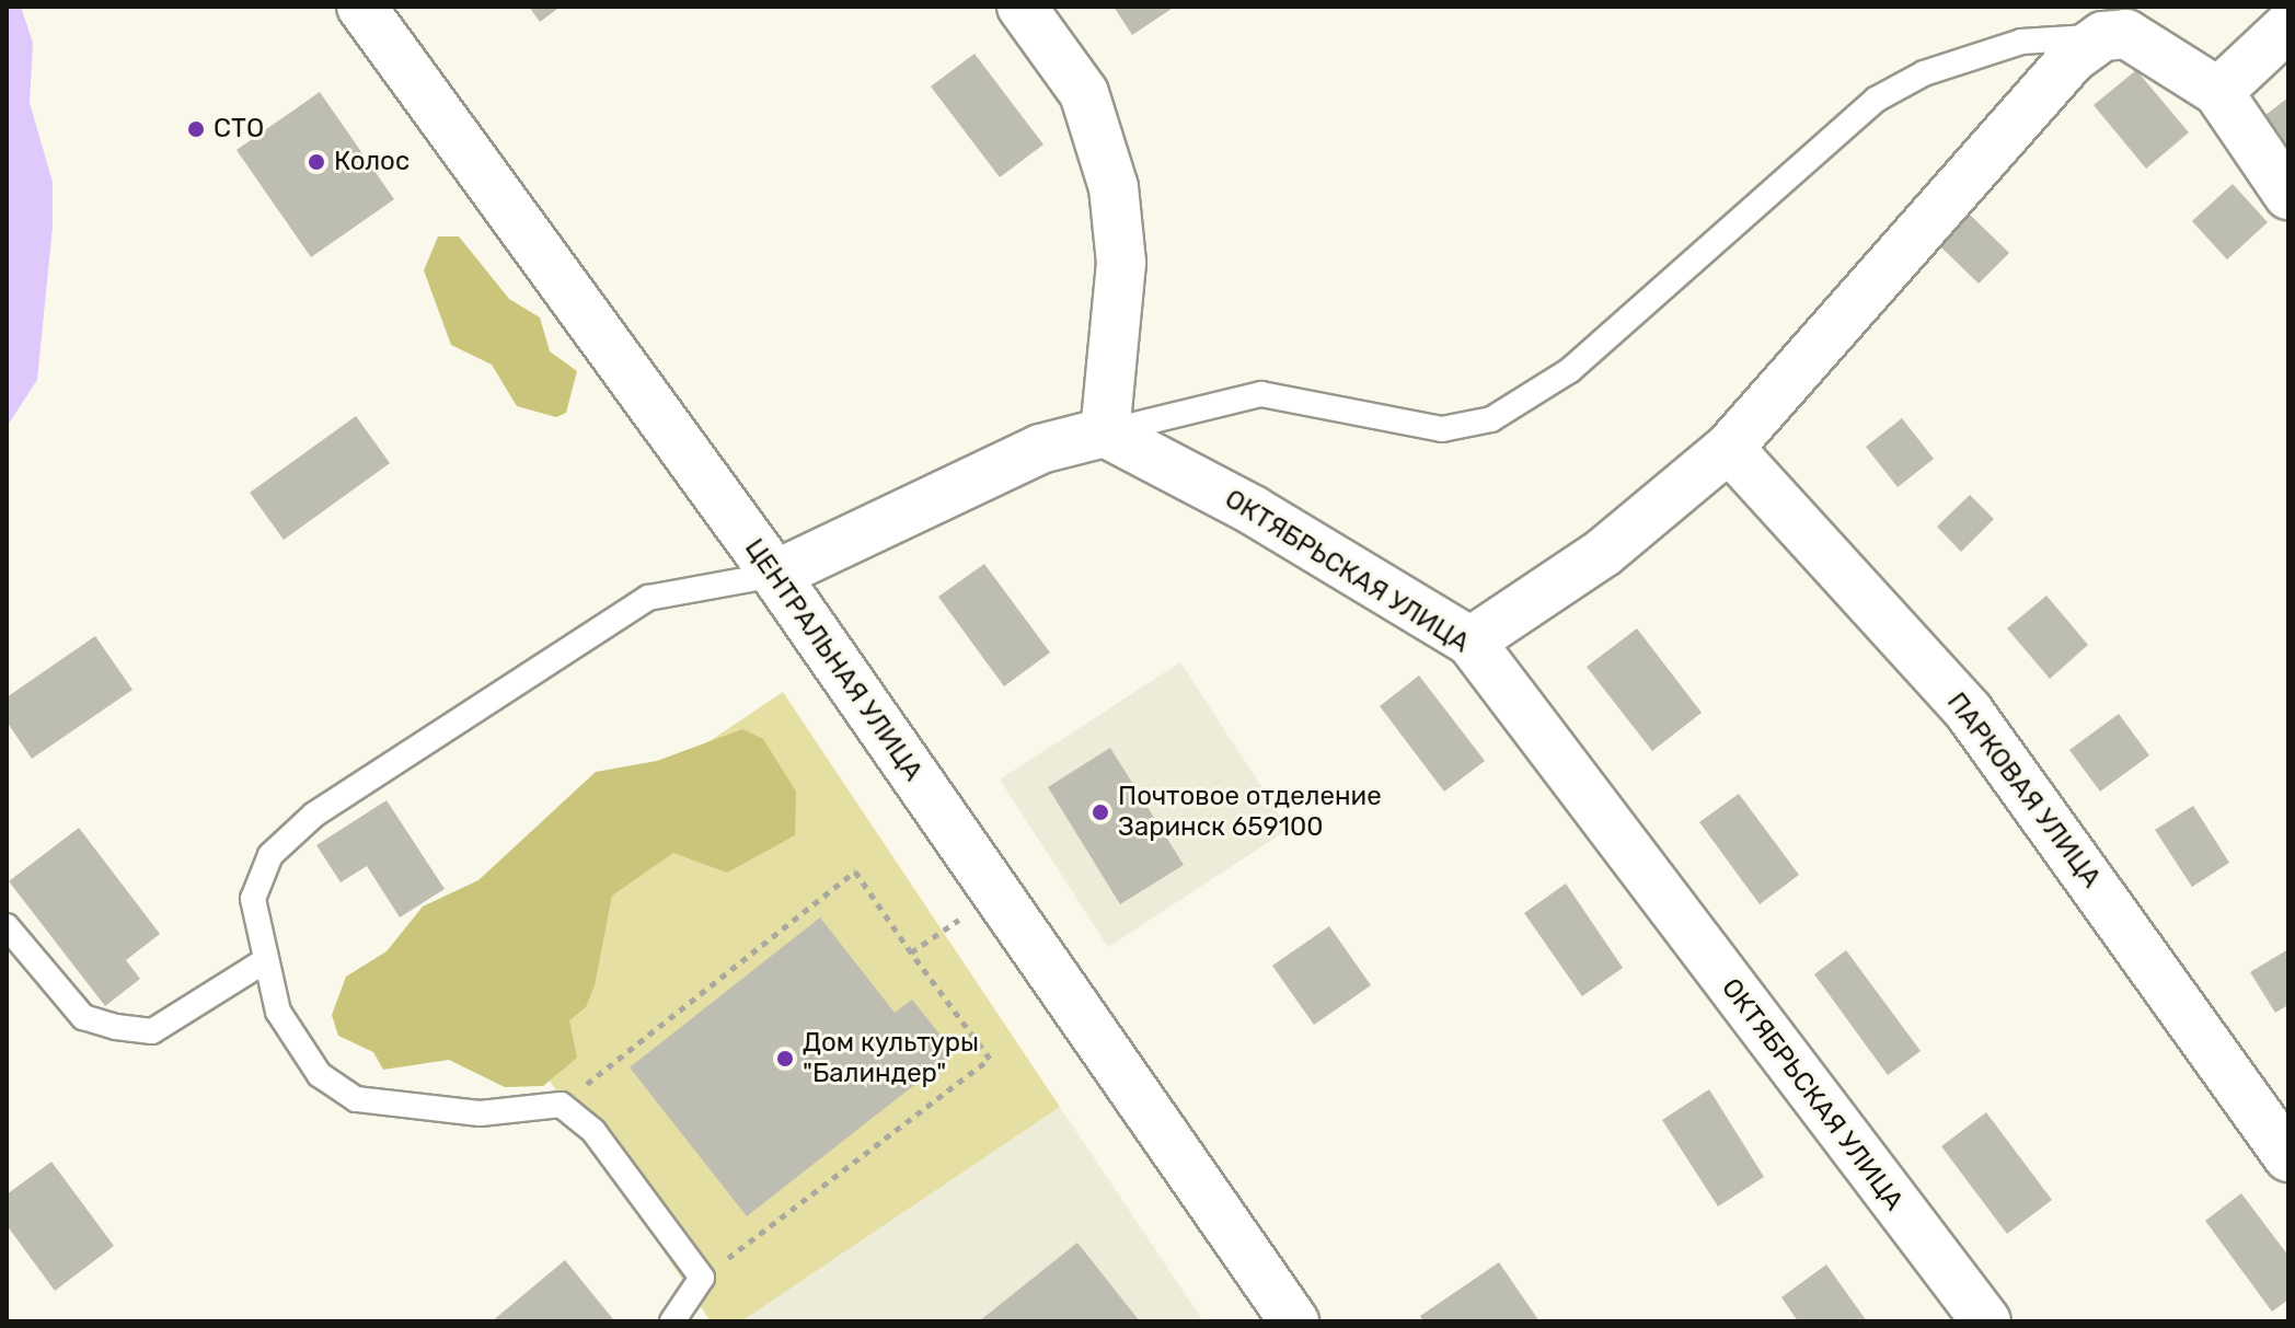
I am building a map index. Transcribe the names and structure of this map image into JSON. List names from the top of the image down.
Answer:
{
  "streets": {
    "street": ["ОКТЯБРЬСКАЯ УЛИЦА", "ЦЕНТРАЛЬНАЯ УЛИЦА", "ПАРКОВАЯ УЛИЦА"]
  },
  "places": [
    "СТО",
    "Колос",
    "Почтовое отделение Заринск 659100",
    "Дом культуры \"Балиндер\""
  ]
}
